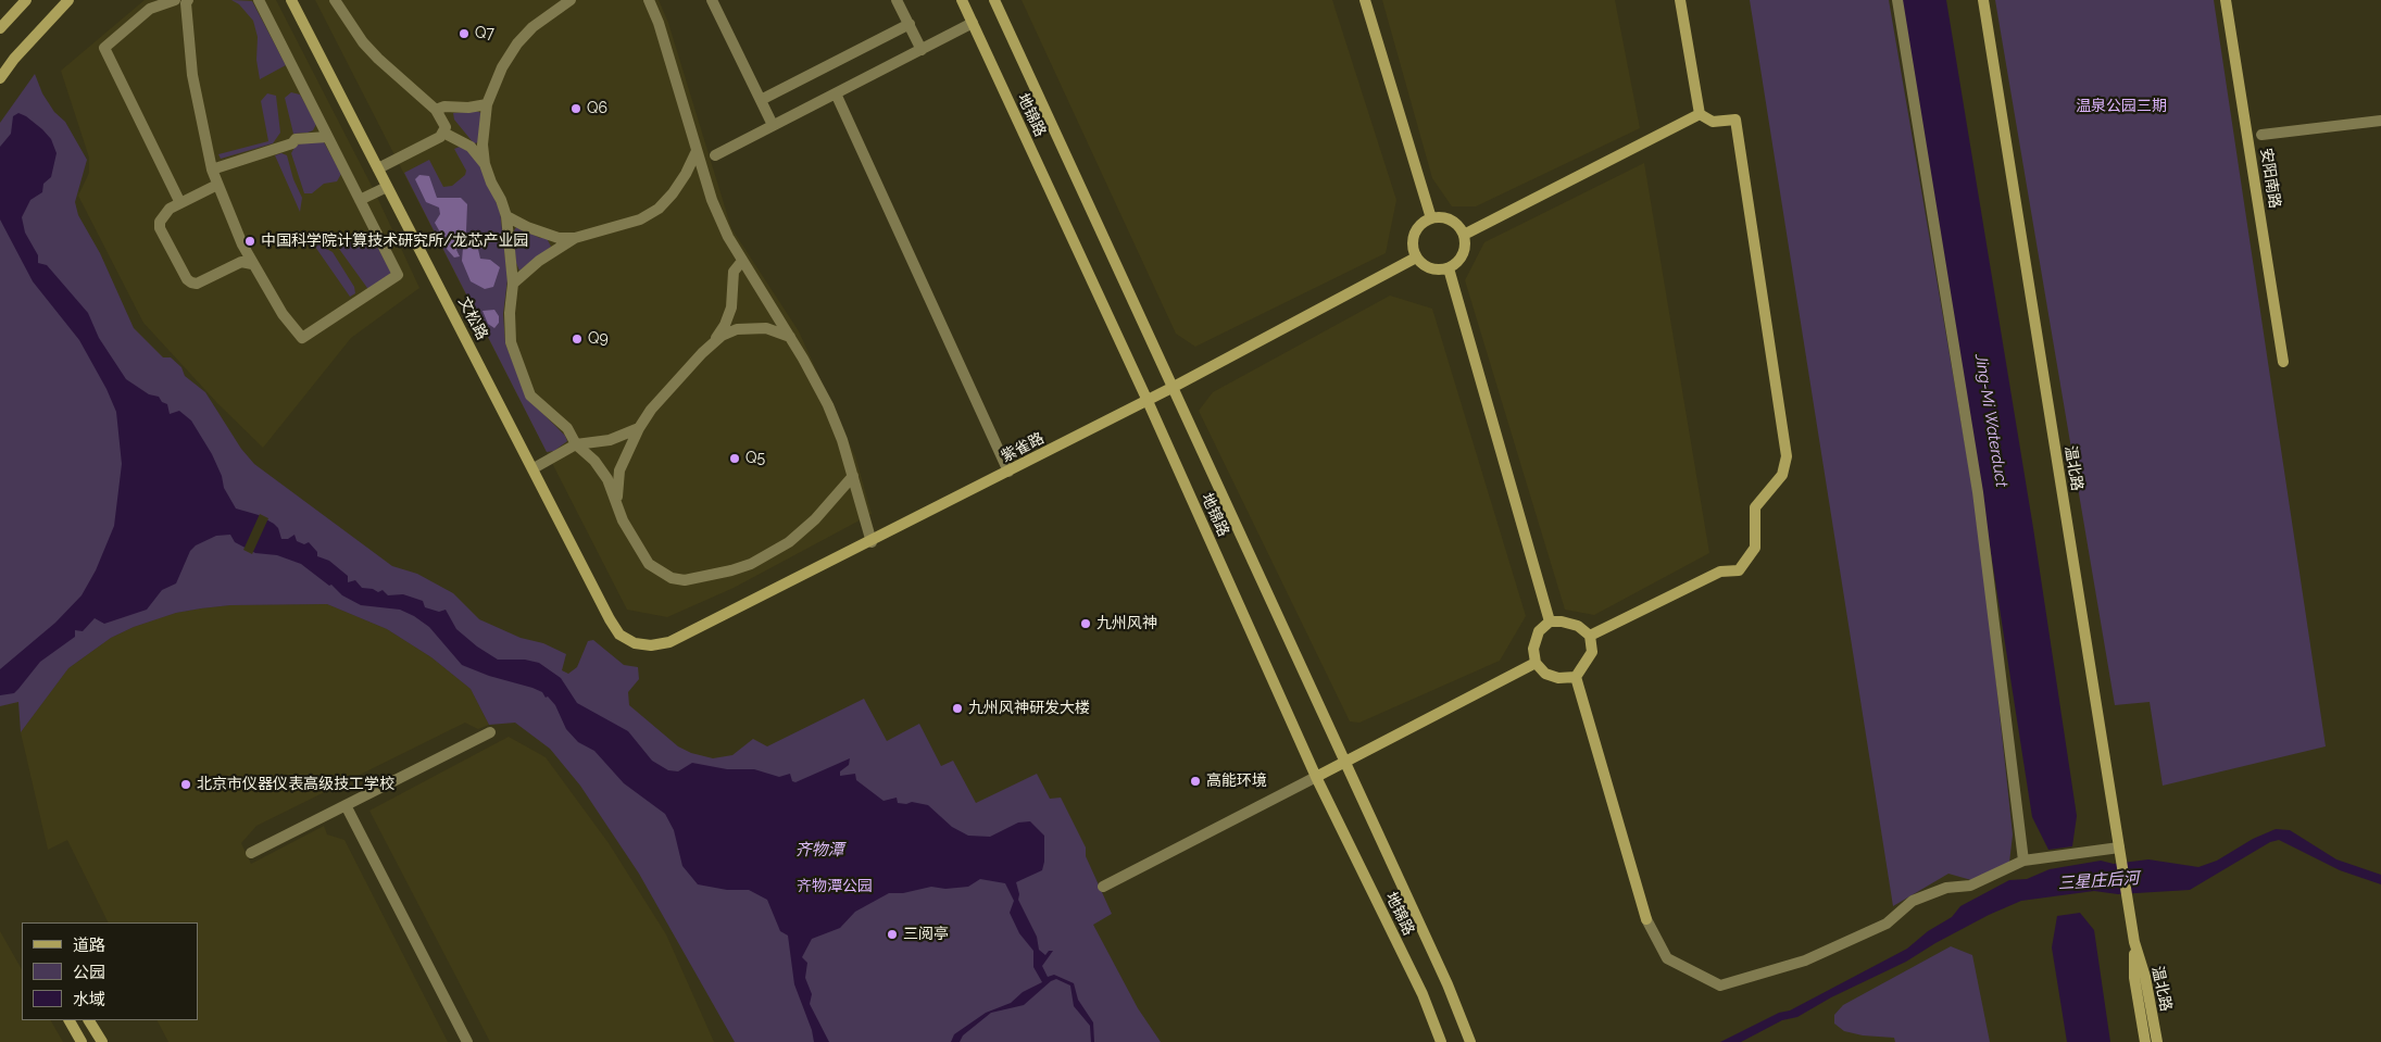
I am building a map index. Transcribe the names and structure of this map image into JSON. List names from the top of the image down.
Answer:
{
  "streets": {
    "street": [
      "地锦路",
      "安阳南路",
      "文松路",
      "紫雀路",
      "温北路"
    ]
  },
  "crossings": [
    ["地锦路", "紫雀路"],
    ["文松路", "紫雀路"]
  ],
  "water": ["Jing-Mi Waterduct", "齐物潭", "三星庄后河"],
  "parks": ["温泉公园三期", "齐物潭公园"],
  "places": [
    "Q7",
    "Q6",
    "中国科学院计算技术研究所/龙芯产业园",
    "Q9",
    "Q5",
    "九州风神",
    "九州风神研发大楼",
    "高能环境",
    "北京市仪器仪表高级技工学校",
    "三阅亭"
  ],
  "legend": ["道路", "公园", "水域"]
}
